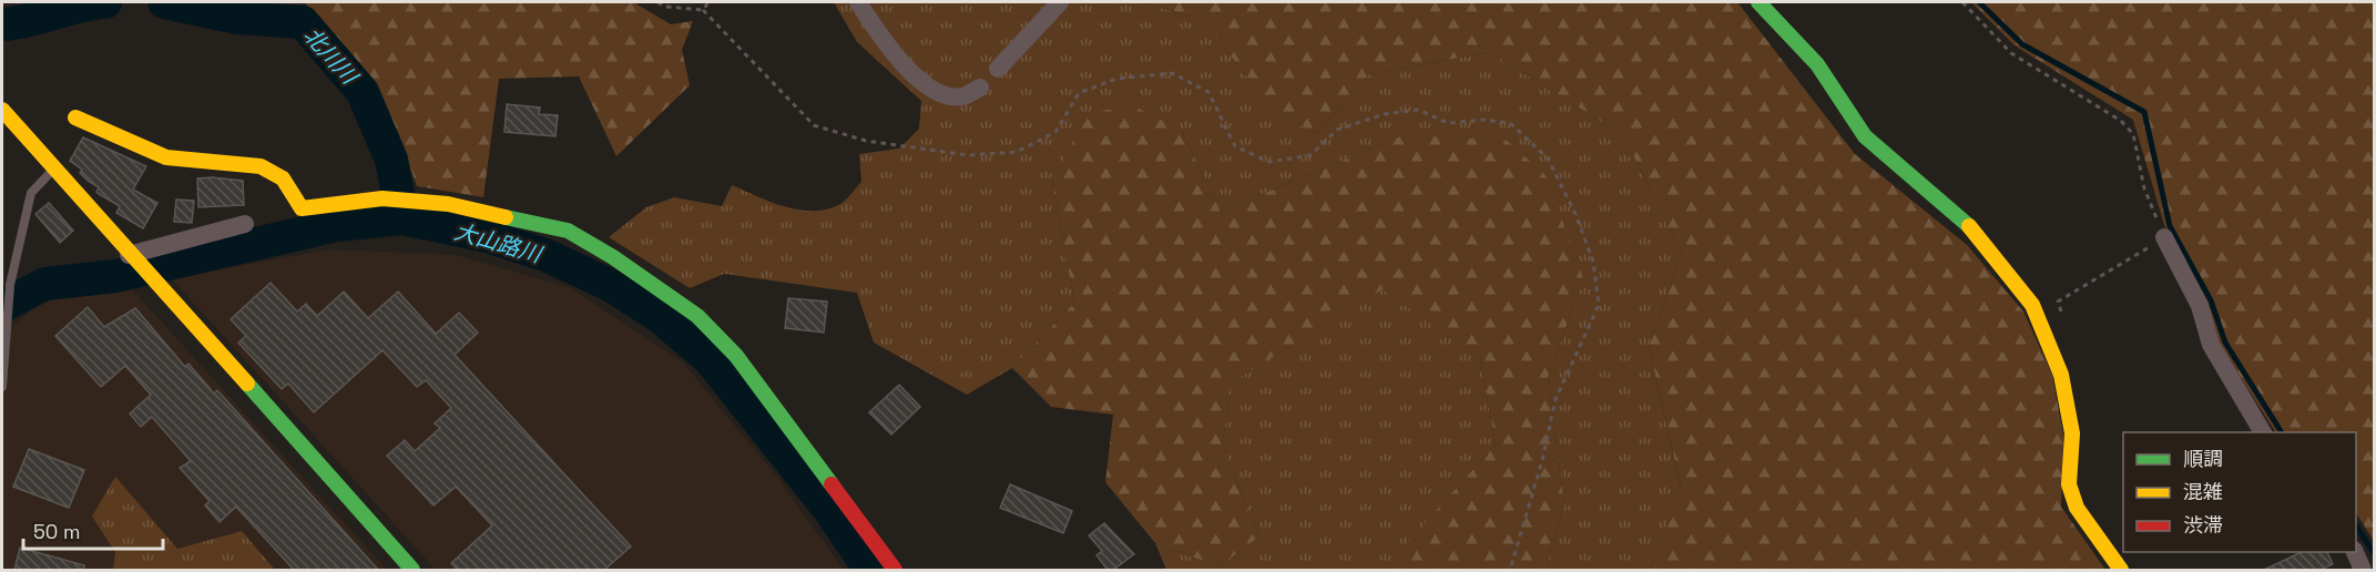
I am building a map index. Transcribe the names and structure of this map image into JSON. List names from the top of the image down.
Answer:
{
  "water": ["北川川", "大山路川"],
  "legend": ["順調", "混雑", "渋滞"],
  "scale_bar": "50 m"
}
